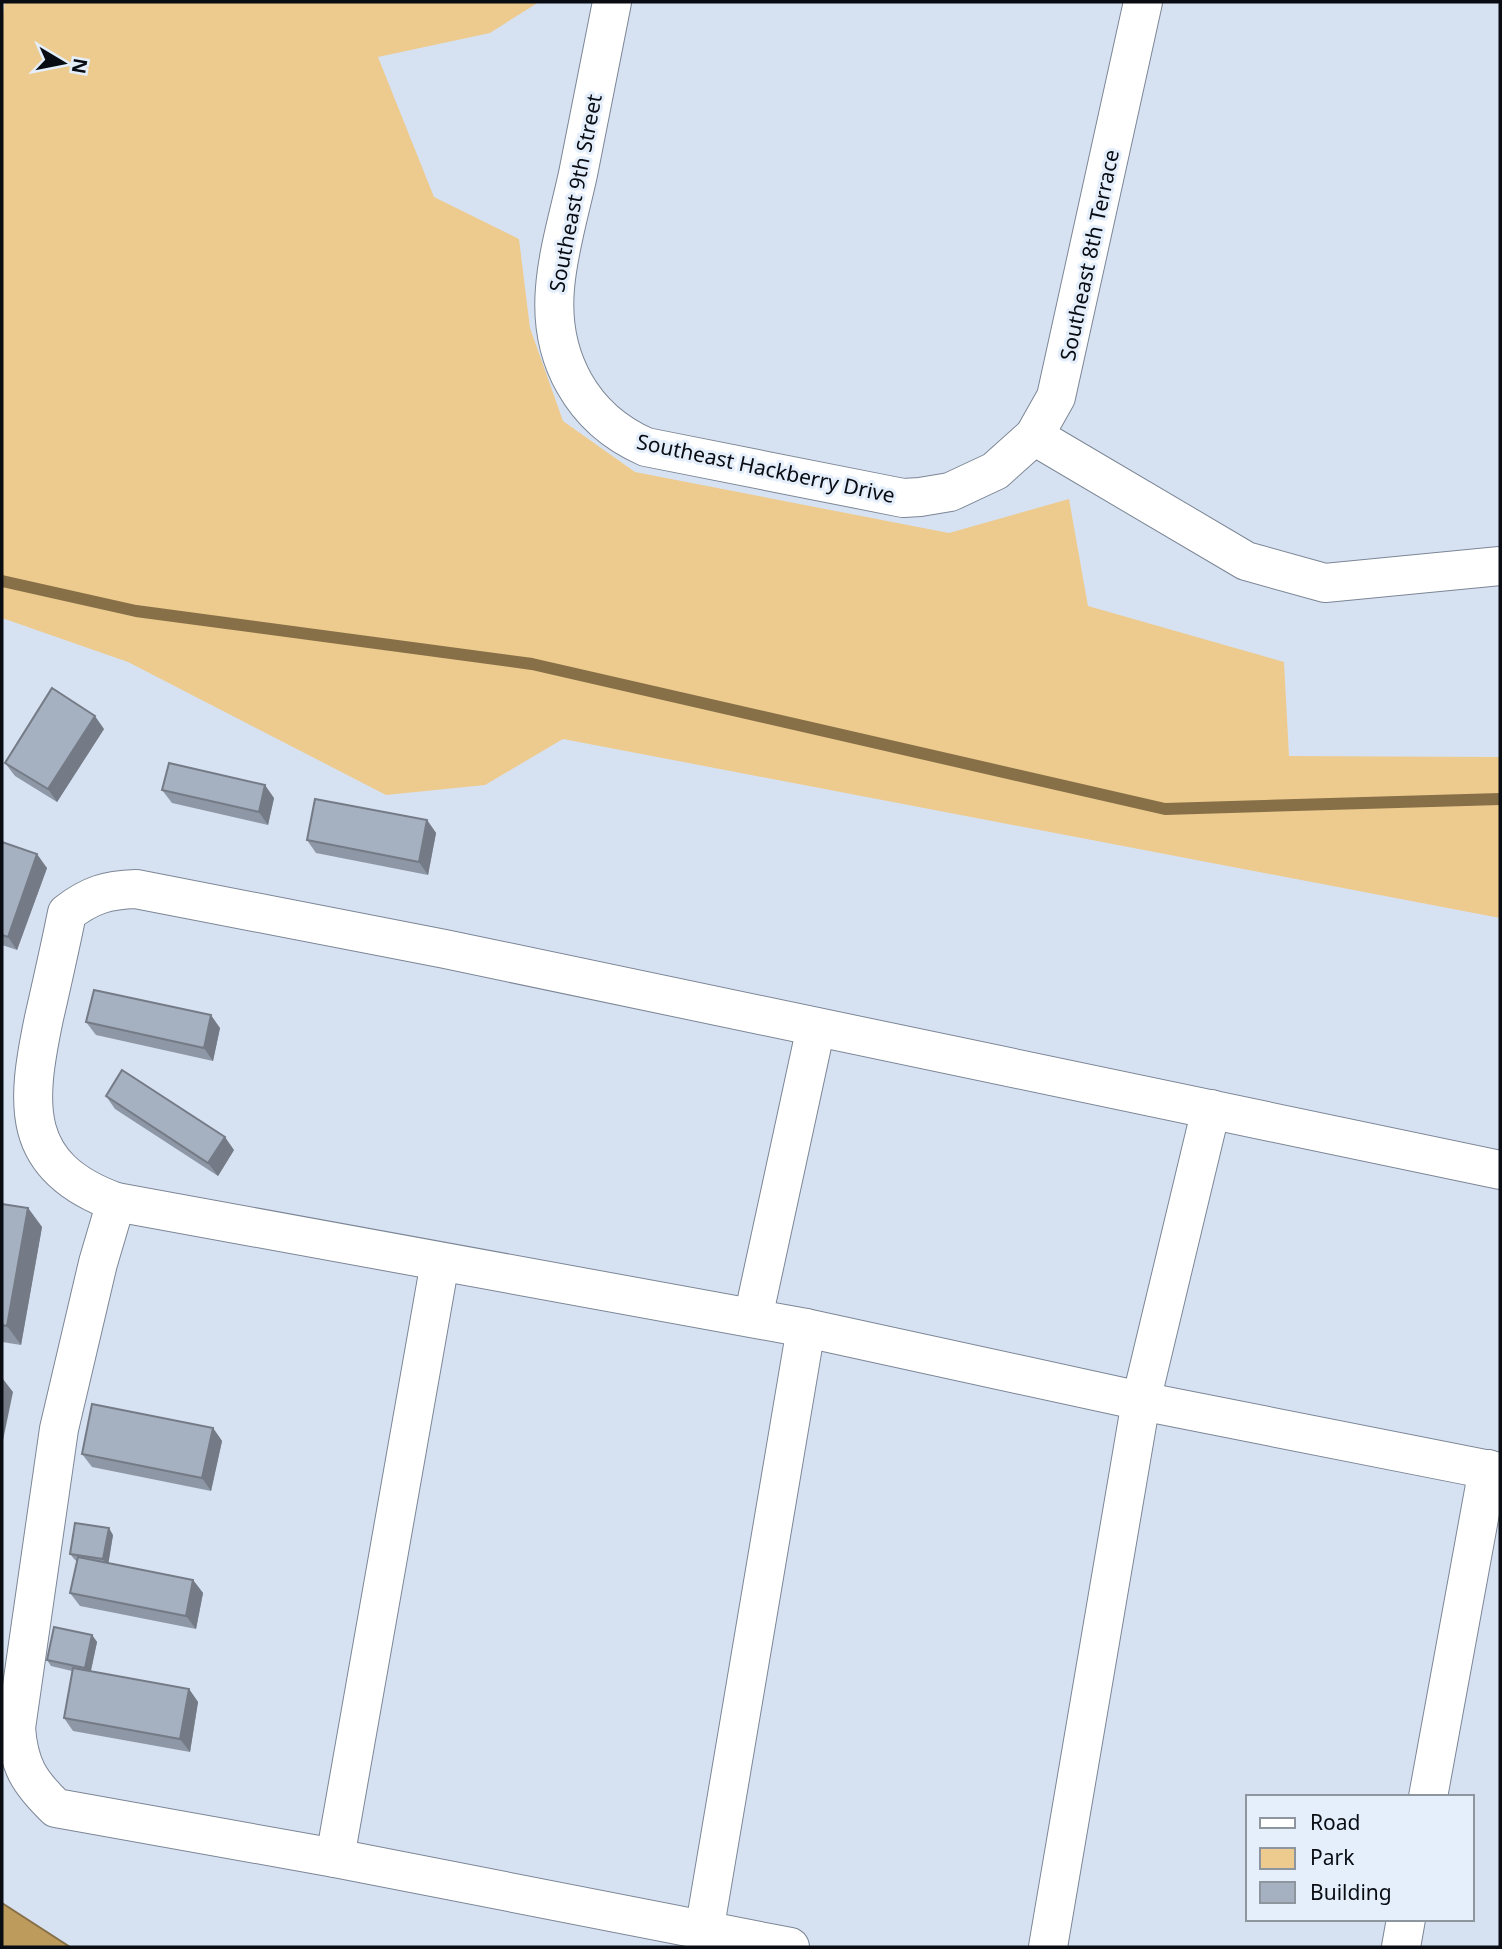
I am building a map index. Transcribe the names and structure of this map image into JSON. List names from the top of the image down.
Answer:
{
  "streets": {
    "street": ["Southeast 9th Street", "Southeast 8th Terrace", "Southeast Hackberry Drive"]
  },
  "crossings": [
    ["Southeast 9th Street", "Southeast Hackberry Drive"],
    ["Southeast 8th Terrace", "Southeast Hackberry Drive"]
  ],
  "legend": ["Road", "Park", "Building"],
  "north": "right"
}
